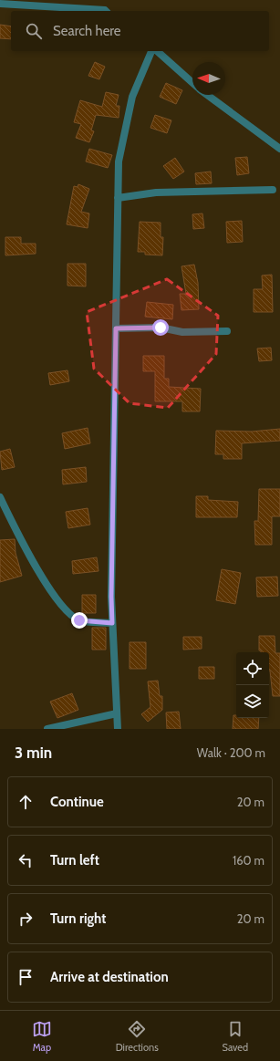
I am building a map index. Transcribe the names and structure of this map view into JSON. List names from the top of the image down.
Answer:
{
  "north": "left",
  "page": {
    "search": "Search here",
    "heading": ["3 min", "Walk · 200 m"],
    "list": [
      ["Continue", "20 m"],
      ["Turn left", "160 m"],
      ["Turn right", "20 m"],
      "Arrive at destination"
    ],
    "nav": ["Map", "Directions", "Saved"]
  }
}
